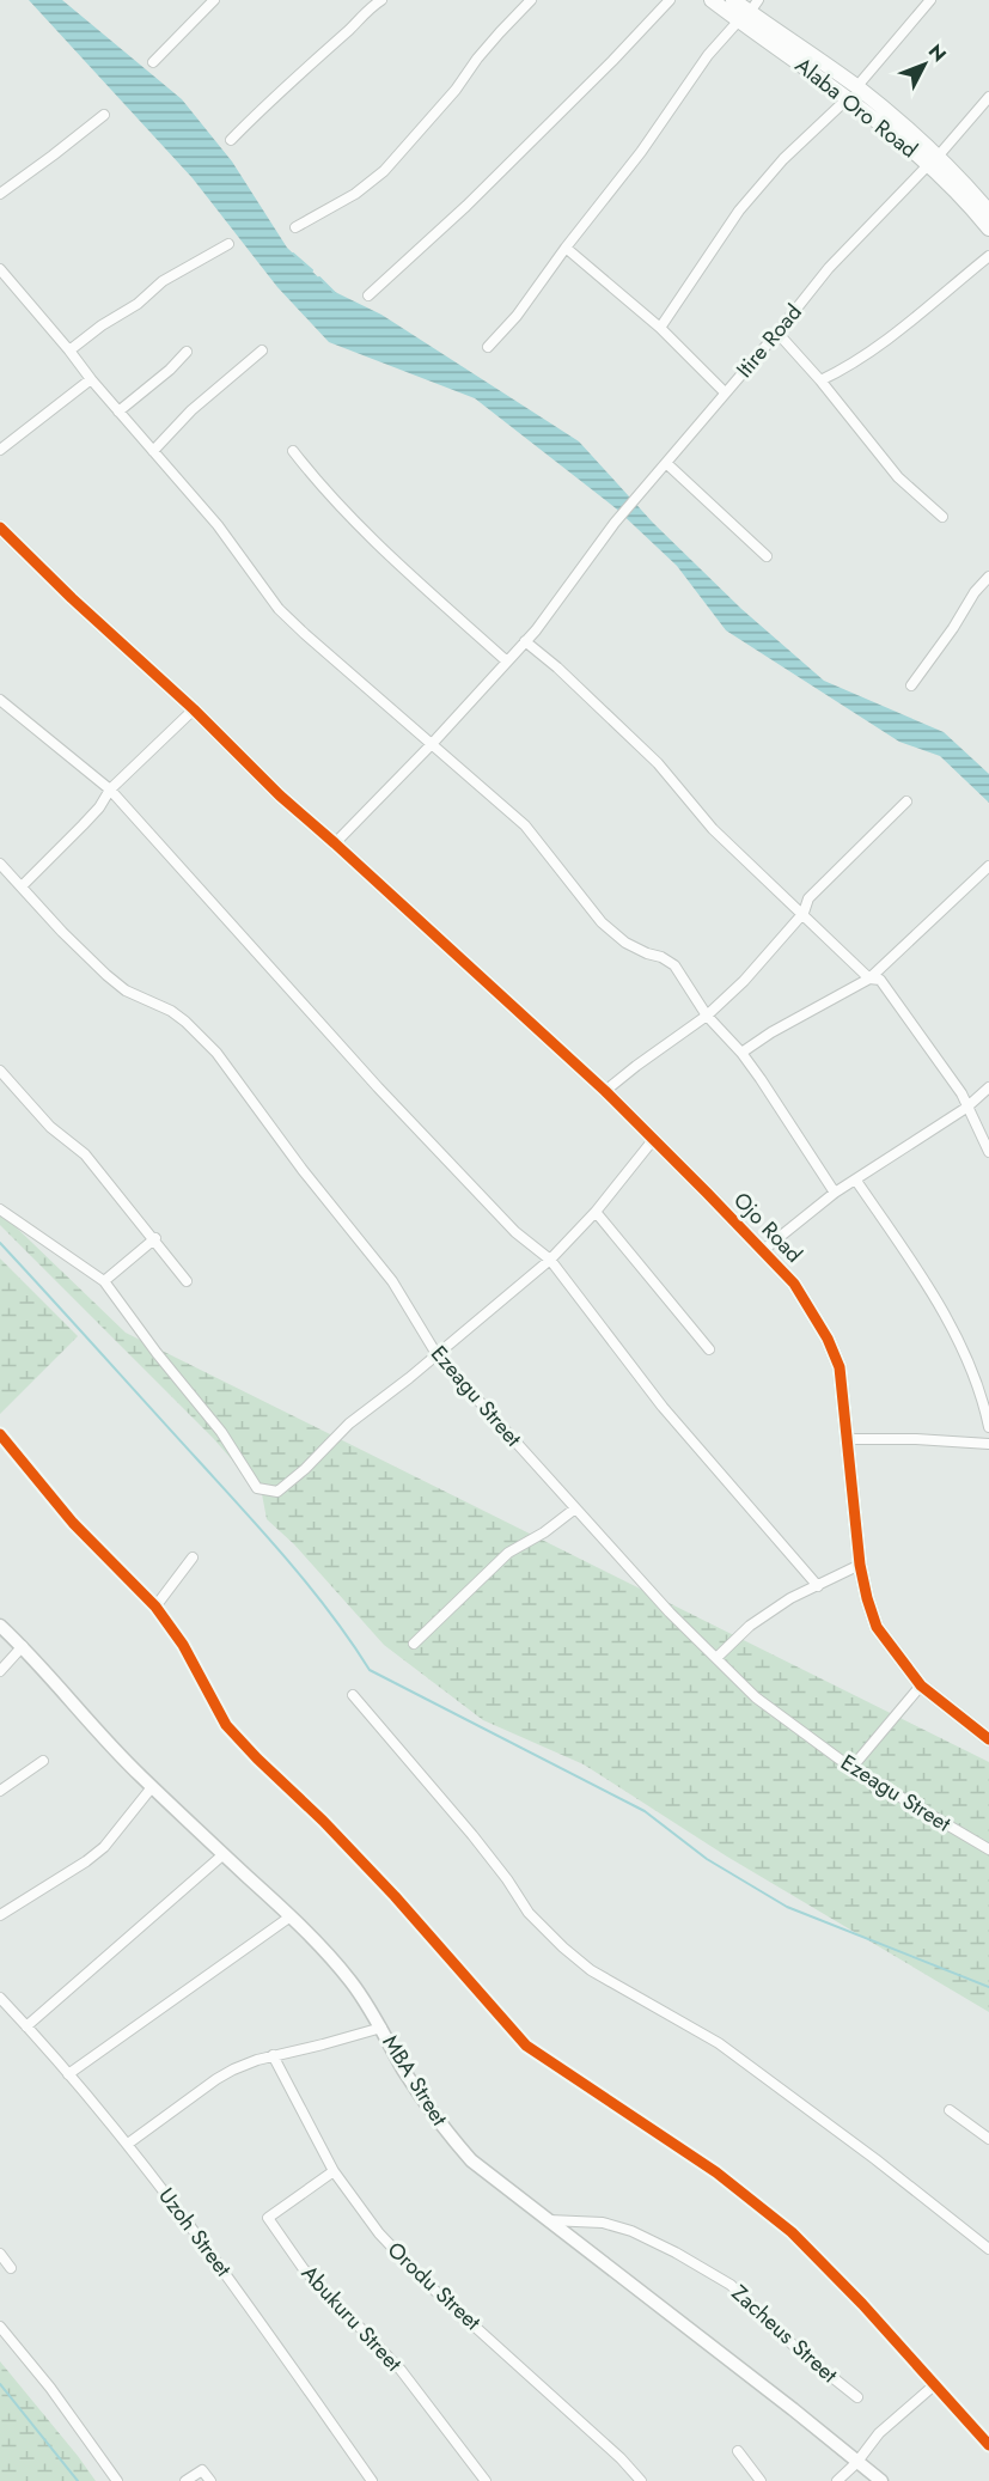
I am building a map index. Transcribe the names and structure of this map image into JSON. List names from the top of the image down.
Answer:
{
  "streets": {
    "main road": ["Alaba Oro Road"],
    "street": [
      "Itire Road",
      "Ojo Road",
      "Ezeagu Street",
      "MBA Street",
      "Uzoh Street",
      "Orodu Street",
      "Abukuru Street",
      "Zacheus Street"
    ]
  },
  "crossings": [
    ["Alaba Oro Road", "Itire Road"],
    ["Itire Road", "Ojo Road"],
    ["MBA Street", "Zacheus Street"],
    ["Orodu Street", "Abukuru Street"]
  ],
  "north": "top right"
}
